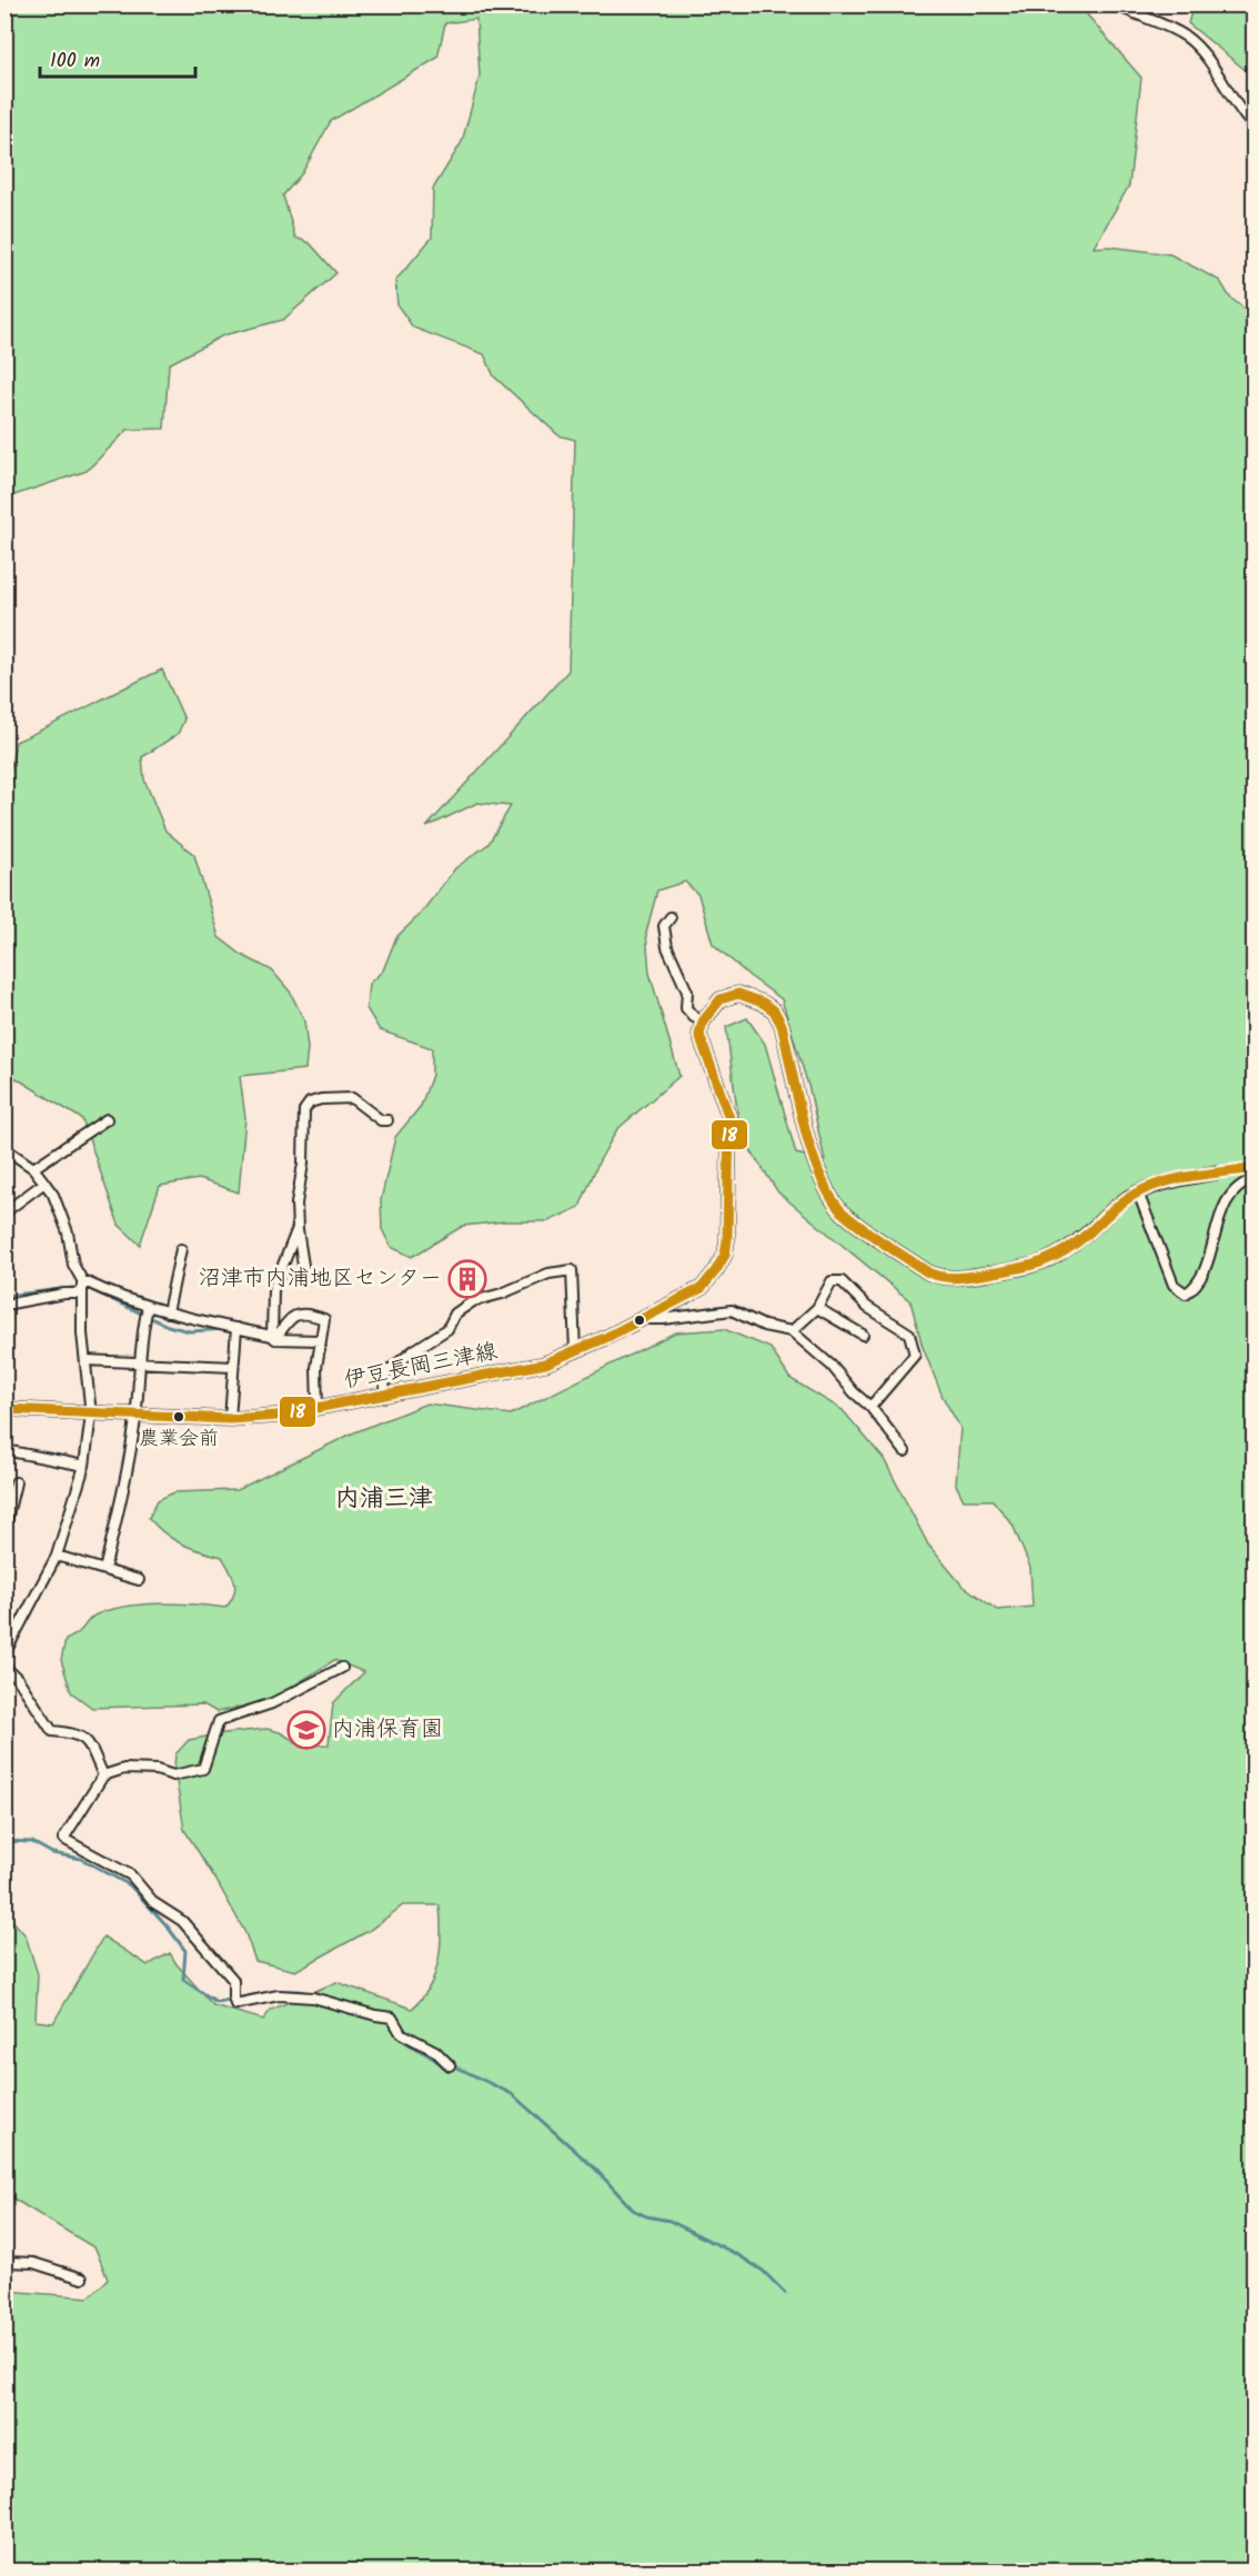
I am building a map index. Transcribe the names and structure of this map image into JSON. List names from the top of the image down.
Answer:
{
  "streets": {
    "main road": ["伊豆長岡三津線"]
  },
  "districts": ["内浦三津"],
  "places": {
    "building": ["沼津市内浦地区センター"],
    "other": ["農業会前"],
    "school or university": ["内浦保育園"]
  },
  "lines": ["transit line 18"],
  "scale_bar": "100 m"
}
